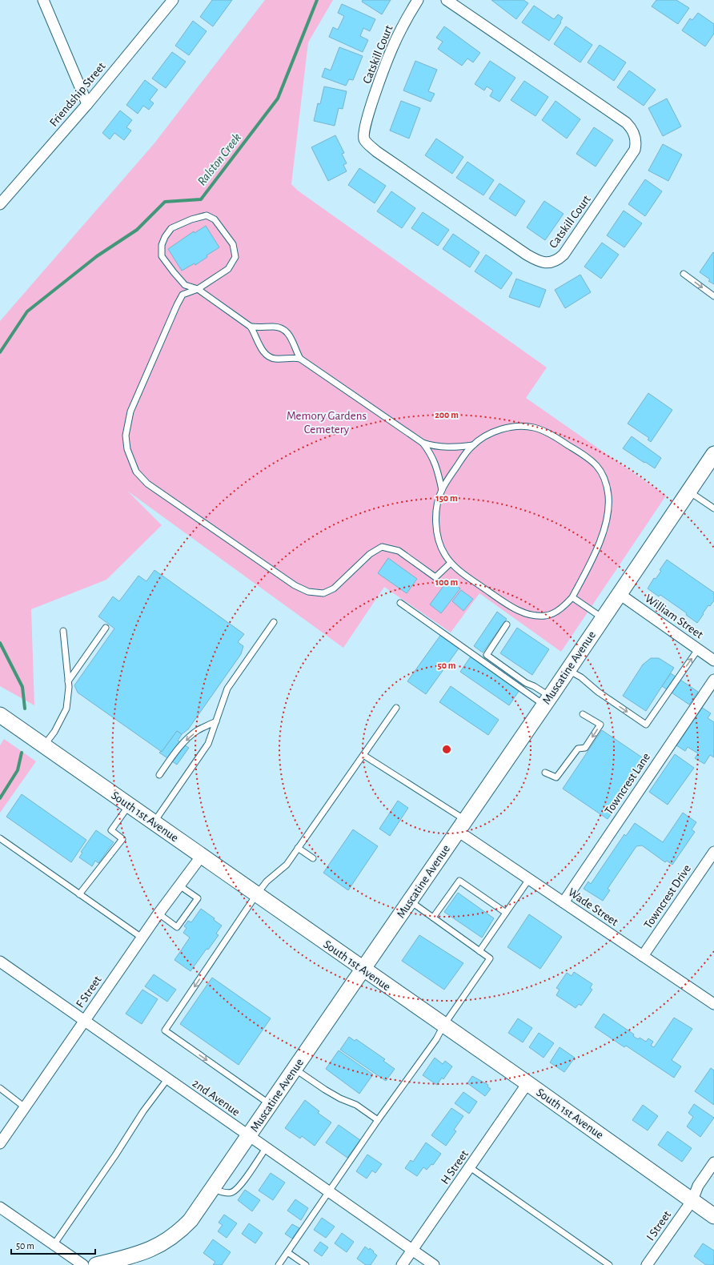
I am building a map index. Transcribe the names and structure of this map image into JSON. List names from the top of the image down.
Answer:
{
  "streets": {
    "main road": ["Muscatine Avenue", "South 1st Avenue"],
    "street": [
      "Catskill Court",
      "Friendship Street",
      "William Street",
      "Towncrest Lane",
      "Towncrest Drive",
      "Wade Street",
      "F Street",
      "2nd Avenue",
      "H Street",
      "I Street"
    ]
  },
  "crossings": [
    ["William Street", "Muscatine Avenue"],
    ["Muscatine Avenue", "South 1st Avenue"],
    ["Muscatine Avenue", "Wade Street"],
    ["Muscatine Avenue", "2nd Avenue"],
    ["Towncrest Lane", "Wade Street"],
    ["South 1st Avenue", "F Street"],
    ["South 1st Avenue", "H Street"],
    ["South 1st Avenue", "I Street"],
    ["Towncrest Drive", "Wade Street"],
    ["F Street", "2nd Avenue"],
    ["2nd Avenue", "H Street"]
  ],
  "water": ["Ralston Creek"],
  "parks": ["Memory Gardens Cemetery"],
  "scale_bar": "50 m",
  "rings": [
    "200 m",
    "150 m",
    "100 m",
    "50 m"
  ]
}
